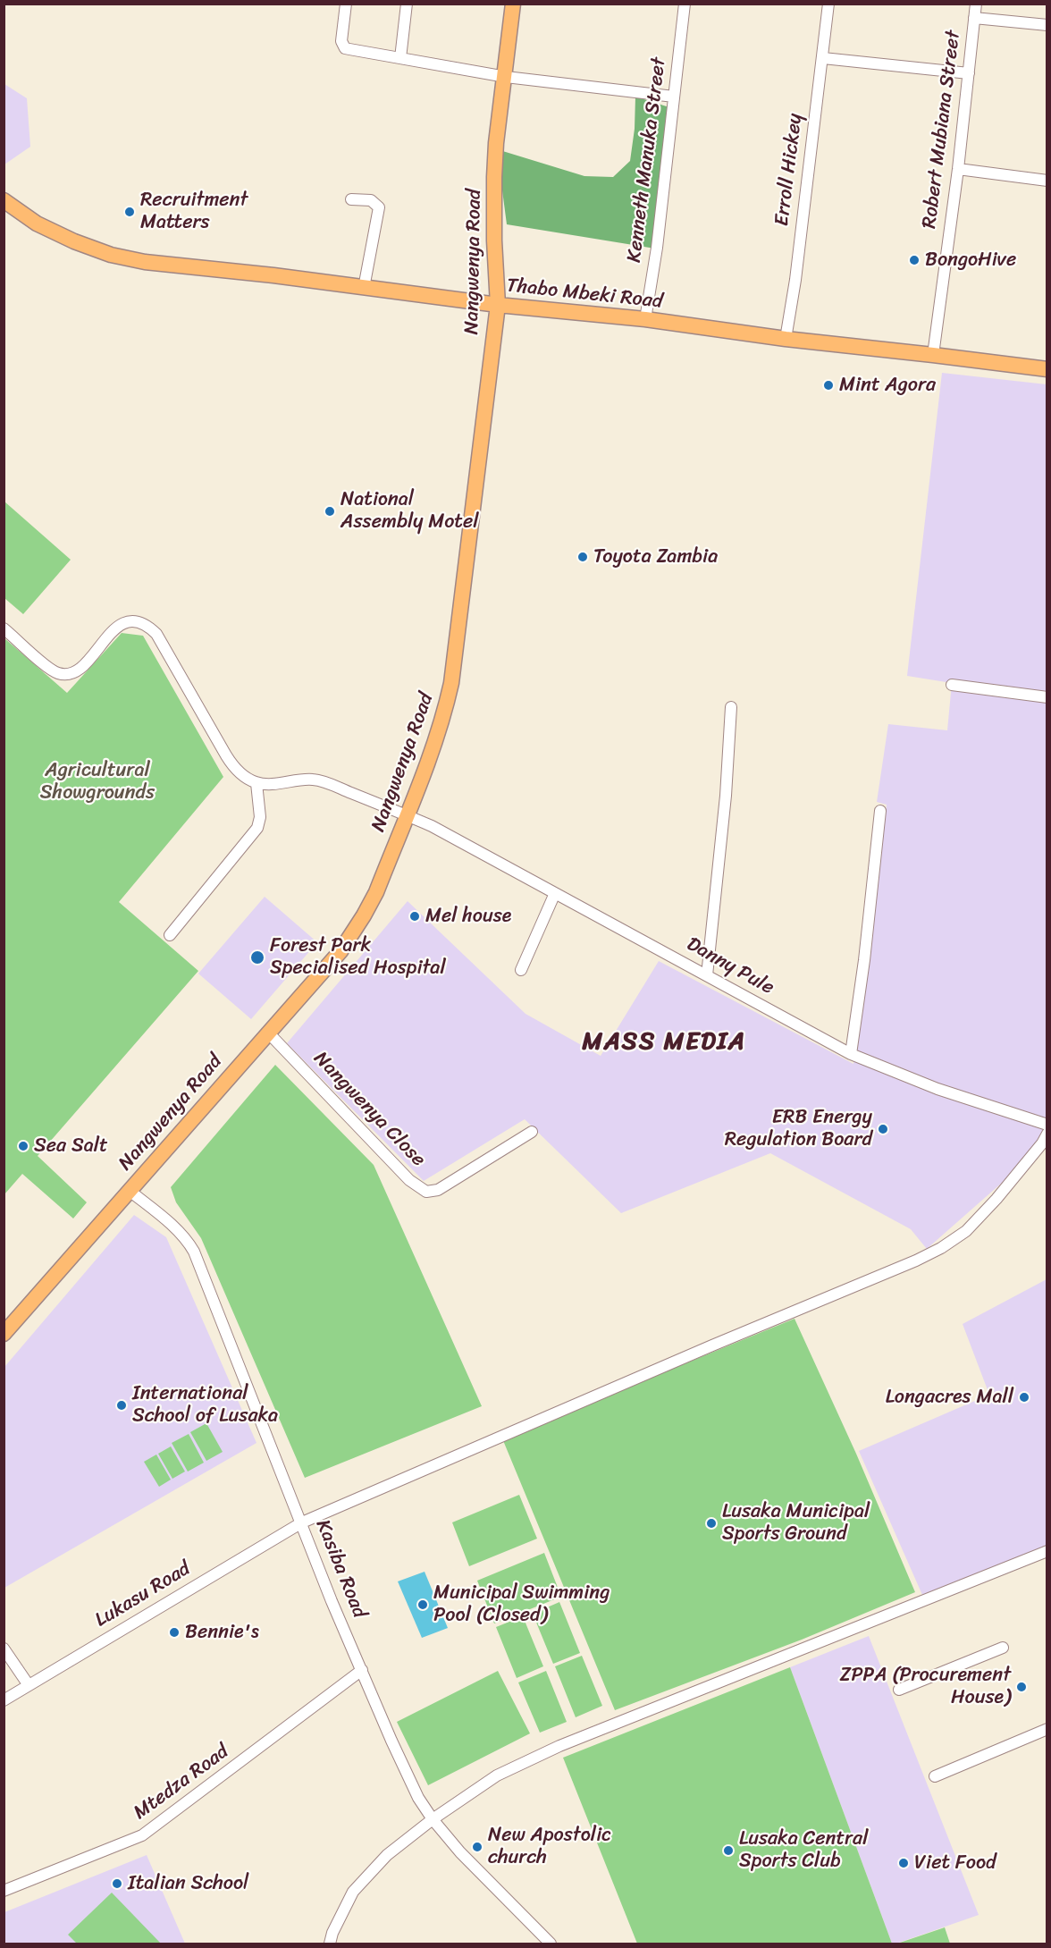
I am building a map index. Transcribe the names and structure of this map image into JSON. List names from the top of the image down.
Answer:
{
  "streets": {
    "main road": ["Nangwenya Road", "Thabo Mbeki Road"],
    "street": [
      "Robert Mubiana Street",
      "Kenneth Manuka Street",
      "Erroll Hickey",
      "Danny Pule",
      "Nangwenya Close",
      "Kasiba Road",
      "Lukasu Road",
      "Mtedza Road"
    ]
  },
  "crossings": [
    ["Robert Mubiana Street", "Thabo Mbeki Road"],
    ["Kenneth Manuka Street", "Thabo Mbeki Road"],
    ["Erroll Hickey", "Thabo Mbeki Road"],
    ["Nangwenya Road", "Thabo Mbeki Road"],
    ["Nangwenya Road", "Danny Pule"],
    ["Nangwenya Road", "Nangwenya Close"],
    ["Nangwenya Road", "Kasiba Road"],
    ["Kasiba Road", "Lukasu Road"],
    ["Kasiba Road", "Mtedza Road"]
  ],
  "districts": ["MASS MEDIA"],
  "parks": ["Agricultural Showgrounds"],
  "places": [
    "Recruitment Matters",
    "BongoHive",
    "Mint Agora",
    "National Assembly Motel",
    "Toyota Zambia",
    "Mel house",
    "Forest Park Specialised Hospital",
    "ERB Energy Regulation Board",
    "Sea Salt",
    "Longacres Mall",
    "International School of Lusaka",
    "Lusaka Municipal Sports Ground",
    "Municipal Swimming Pool (Closed)",
    "Bennie's",
    "ZPPA (Procurement House)",
    "New Apostolic church",
    "Lusaka Central Sports Club",
    "Viet Food",
    "Italian School"
  ]
}
